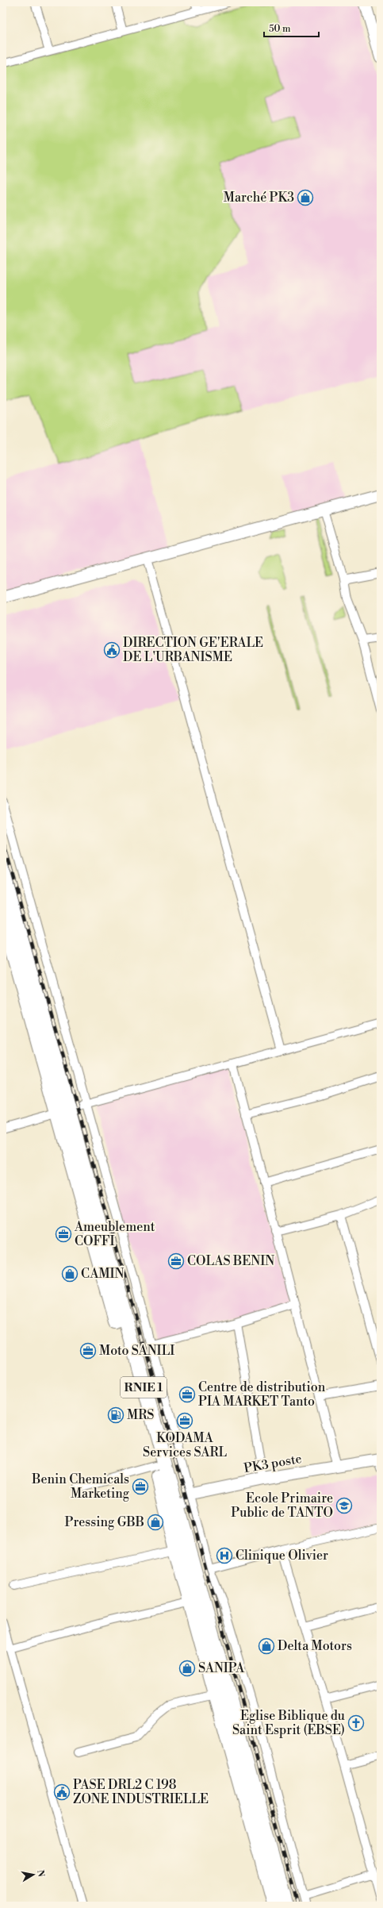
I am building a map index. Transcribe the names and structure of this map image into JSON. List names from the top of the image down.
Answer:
{
  "streets": {
    "highway": ["RNIE 1"],
    "street": ["PK3 poste"]
  },
  "places": {
    "shop": [
      "Marché PK3",
      "CAMIN",
      "Pressing GBB",
      "Delta Motors",
      "SANIPA"
    ],
    "public building": ["DIRECTION GE'ERALE DE L'URBANISME", "PASE DRL2 C 198 ZONE INDUSTRIELLE"],
    "office": [
      "Ameublement COFFI",
      "COLAS BENIN",
      "Moto SANILI",
      "Centre de distribution PIA MARKET Tanto",
      "KODAMA Services SARL",
      "Benin Chemicals Marketing"
    ],
    "fuel station": ["MRS"],
    "school or university": ["Ecole Primaire Public de TANTO"],
    "hospital": ["Clinique Olivier"],
    "church": ["Eglise Biblique du Saint Esprit (EBSE)"]
  },
  "scale_bar": "50 m",
  "north": "right"
}
